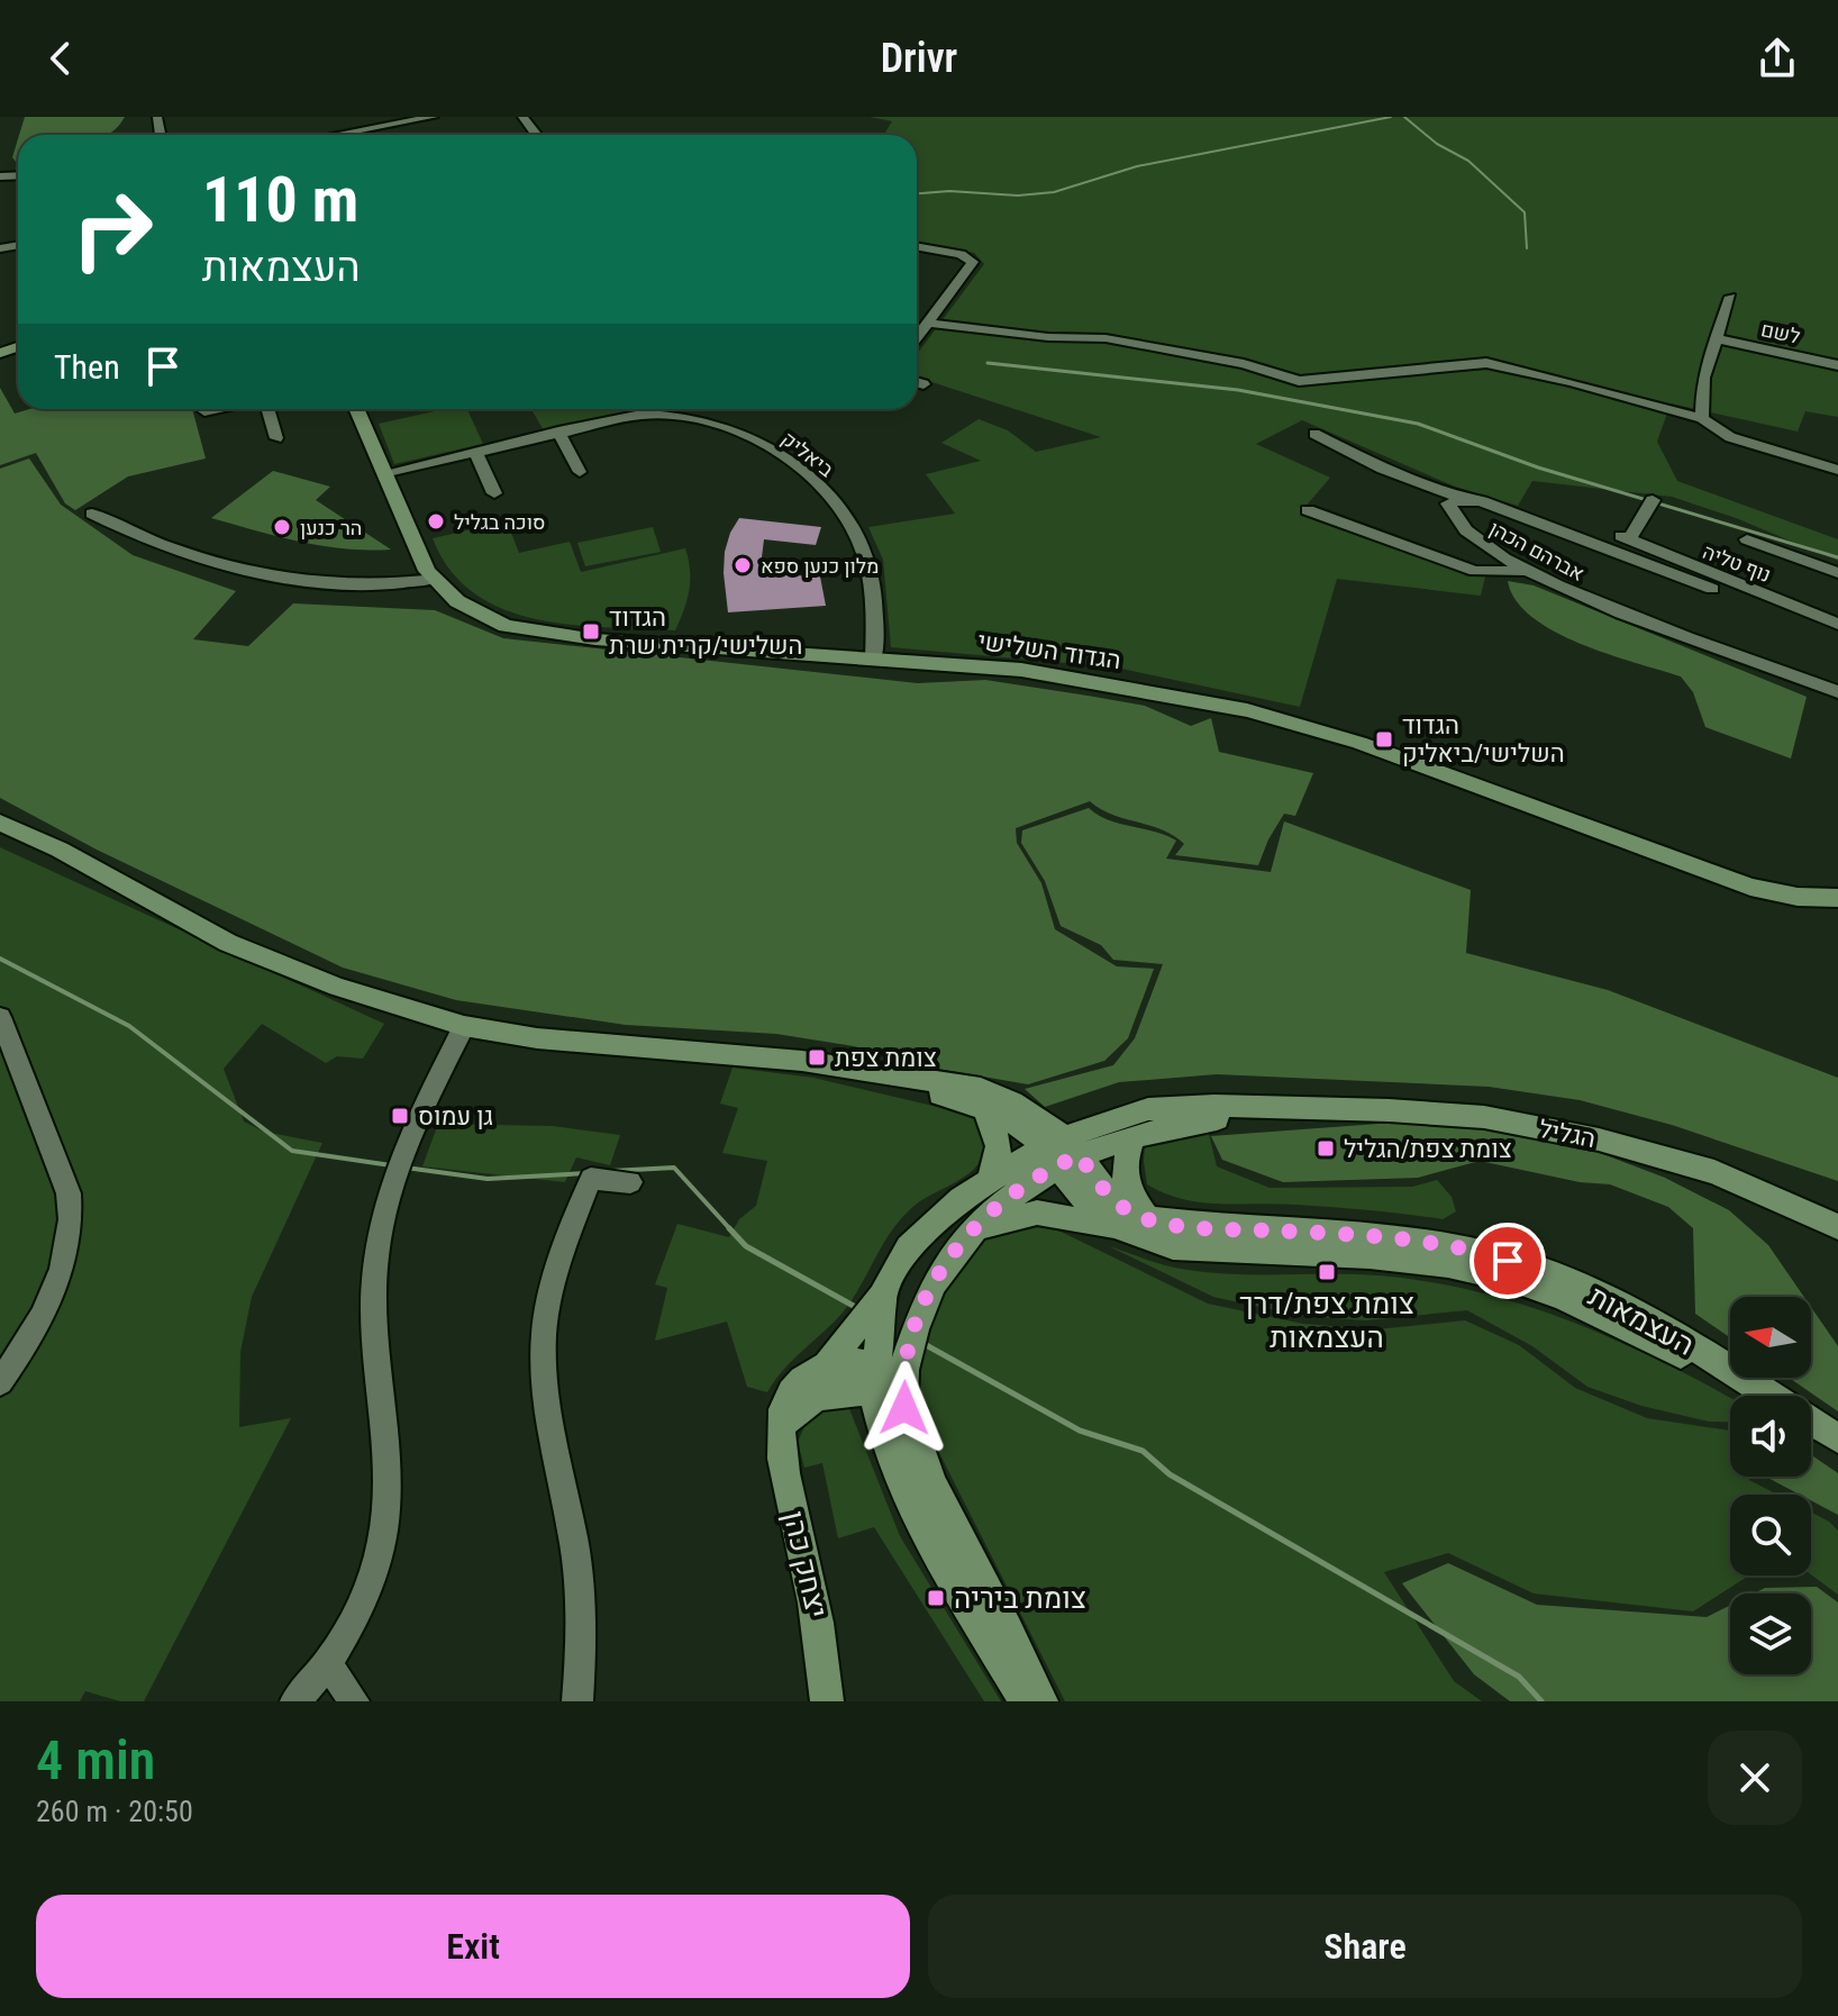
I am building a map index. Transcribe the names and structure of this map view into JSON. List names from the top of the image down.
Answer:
{
  "streets": {
    "street": [
      "לשם",
      "ביאליק",
      "אברהם הכהן",
      "נוף טליה",
      "הגדוד השלישי",
      "הגליל",
      "העצמאות",
      "יצחק כהן"
    ]
  },
  "crossings": [
    ["ביאליק", "הגדוד השלישי"],
    ["הגליל", "העצמאות"]
  ],
  "places": {
    "other": ["סוכה בגליל", "הר כנען", "מלון כנען ספא"],
    "transit": [
      "הגדוד השלישי/קרית שרת",
      "הגדוד השלישי/ביאליק",
      "צומת צפת",
      "גן עמוס",
      "צומת צפת/הגליל",
      "צומת צפת/דרך העצמאות",
      "צומת ביריה"
    ]
  },
  "north": "left",
  "page": {
    "header": "Drivr",
    "turn": ["110 m", "העצמאות"],
    "then": "Then",
    "heading": ["4 min", "260 m · 20:50"],
    "buttons": ["Exit", "Share"]
  }
}
